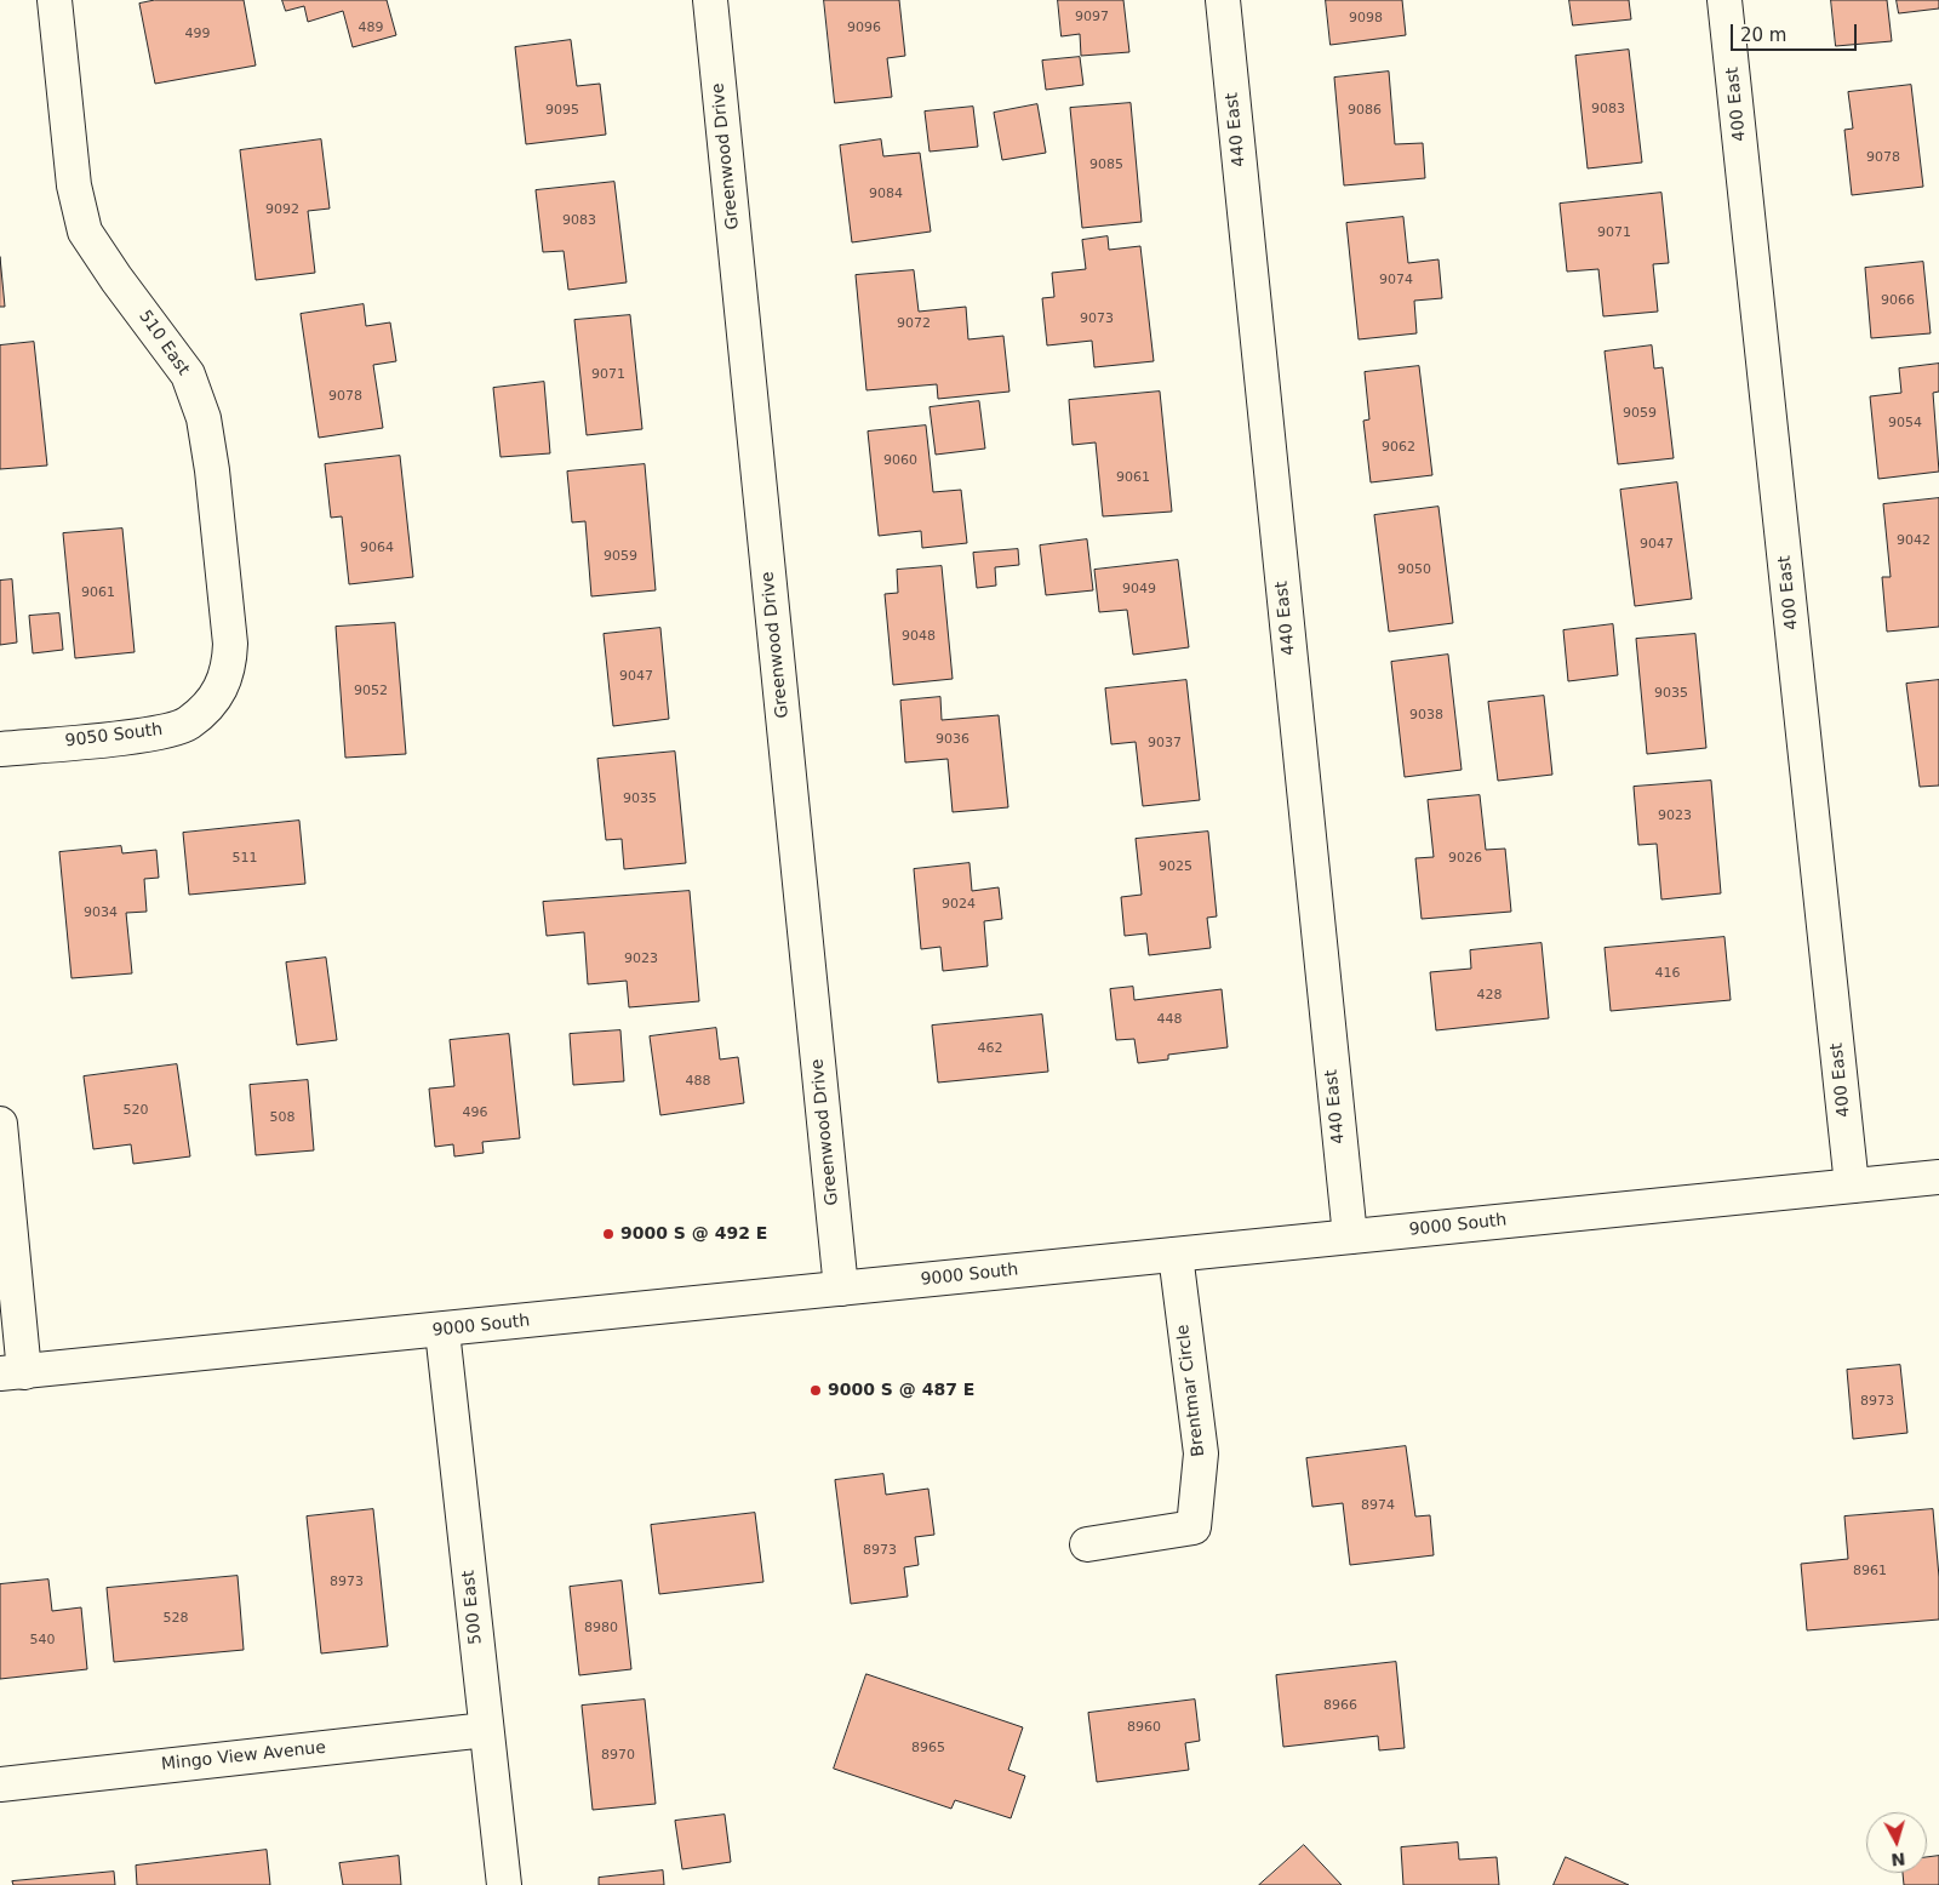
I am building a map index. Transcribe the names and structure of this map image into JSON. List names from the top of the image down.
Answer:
{
  "streets": {
    "street": [
      "400 East",
      "440 East",
      "Greenwood Drive",
      "510 East",
      "9050 South",
      "9000 South",
      "Brentmar Circle",
      "500 East",
      "Mingo View Avenue"
    ]
  },
  "crossings": [
    ["400 East", "9000 South"],
    ["440 East", "9000 South"],
    ["Greenwood Drive", "9000 South"],
    ["510 East", "9050 South"],
    ["9000 South", "Brentmar Circle"],
    ["9000 South", "500 East"],
    ["500 East", "Mingo View Avenue"]
  ],
  "places": ["9000 S @ 492 E", "9000 S @ 487 E"],
  "house_numbers": [
    "9097",
    "9098",
    "489",
    "9096",
    "499",
    "9083",
    "9095",
    "9086",
    "9078",
    "9085",
    "9084",
    "9092",
    "9083",
    "9071",
    "9074",
    "9066",
    "9073",
    "9072",
    "9071",
    "9078",
    "9059",
    "9054",
    "9062",
    "9060",
    "9061",
    "9042",
    "9047",
    "9064",
    "9059",
    "9050",
    "9049",
    "9061",
    "9048",
    "9047",
    "9052",
    "9035",
    "9038",
    "9036",
    "9037",
    "9035",
    "9023",
    "511",
    "9026",
    "9025",
    "9024",
    "9034",
    "9023",
    "416",
    "428",
    "448",
    "462",
    "488",
    "520",
    "496",
    "508",
    "8973",
    "8974",
    "8973",
    "8961",
    "8973",
    "528",
    "8980",
    "540",
    "8966",
    "8960",
    "8965",
    "8970"
  ],
  "scale_bar": "20 m",
  "north": "bottom"
}
